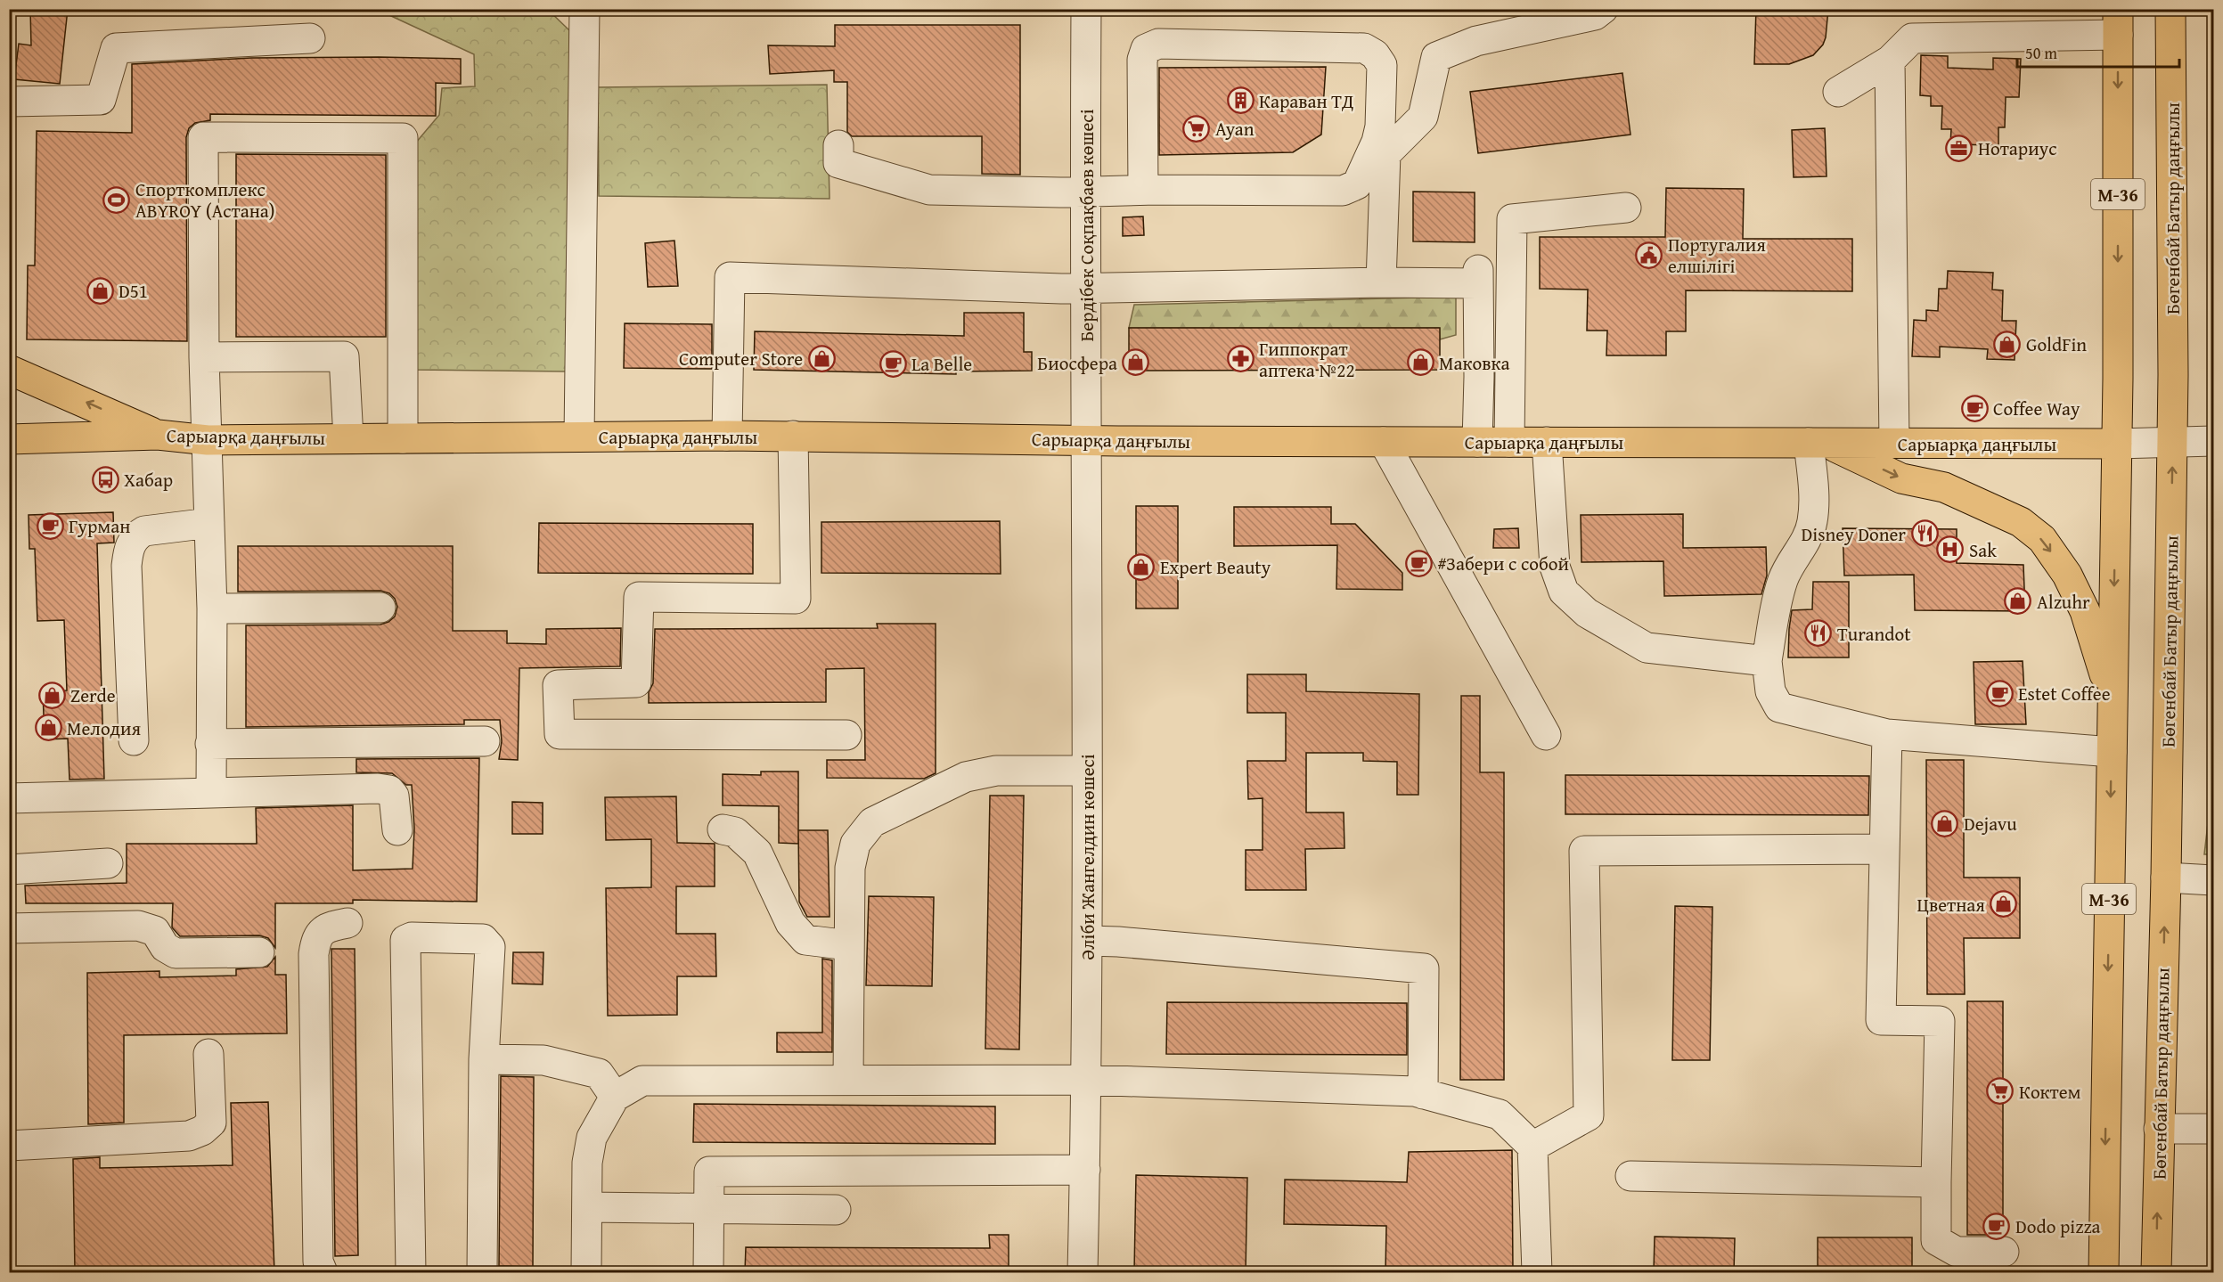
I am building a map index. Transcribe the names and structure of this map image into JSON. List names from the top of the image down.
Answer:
{
  "streets": {
    "main road": ["M-36", "Бөгенбай Батыр даңғылы", "Сарыарқа даңғылы"],
    "street": ["Бердібек Соқпақбаев көшесі", "Әліби Жангелдин көшесі"]
  },
  "crossings": [
    ["M-36", "Сарыарқа даңғылы"],
    ["Бөгенбай Батыр даңғылы", "Сарыарқа даңғылы"],
    ["Бердібек Соқпақбаев көшесі", "Сарыарқа даңғылы"],
    ["Бердібек Соқпақбаев көшесі", "Әліби Жангелдин көшесі"],
    ["Сарыарқа даңғылы", "Әліби Жангелдин көшесі"]
  ],
  "places": {
    "building": ["Караван ТД"],
    "supermarket": ["Ayan", "Коктем"],
    "office": ["Нотариус"],
    "sports": ["Спорткомплекс ABYROY (Астана)"],
    "public building": ["Португалия елшілігі"],
    "shop": [
      "D51",
      "GoldFin",
      "Computer Store",
      "Биосфера",
      "Маковка",
      "Expert Beauty",
      "Alzuhr",
      "Zerde",
      "Мелодия",
      "Dejavu",
      "Цветная"
    ],
    "pharmacy": ["Гиппократ аптека №22"],
    "cafe": [
      "La Belle",
      "Coffee Way",
      "Гурман",
      "#Забери с собой",
      "Estet Coffee",
      "Dodo pizza"
    ],
    "bus stop": ["Хабар"],
    "restaurant": ["Disney Doner", "Turandot"],
    "hospital": ["Sak"]
  },
  "scale_bar": "50 m"
}
